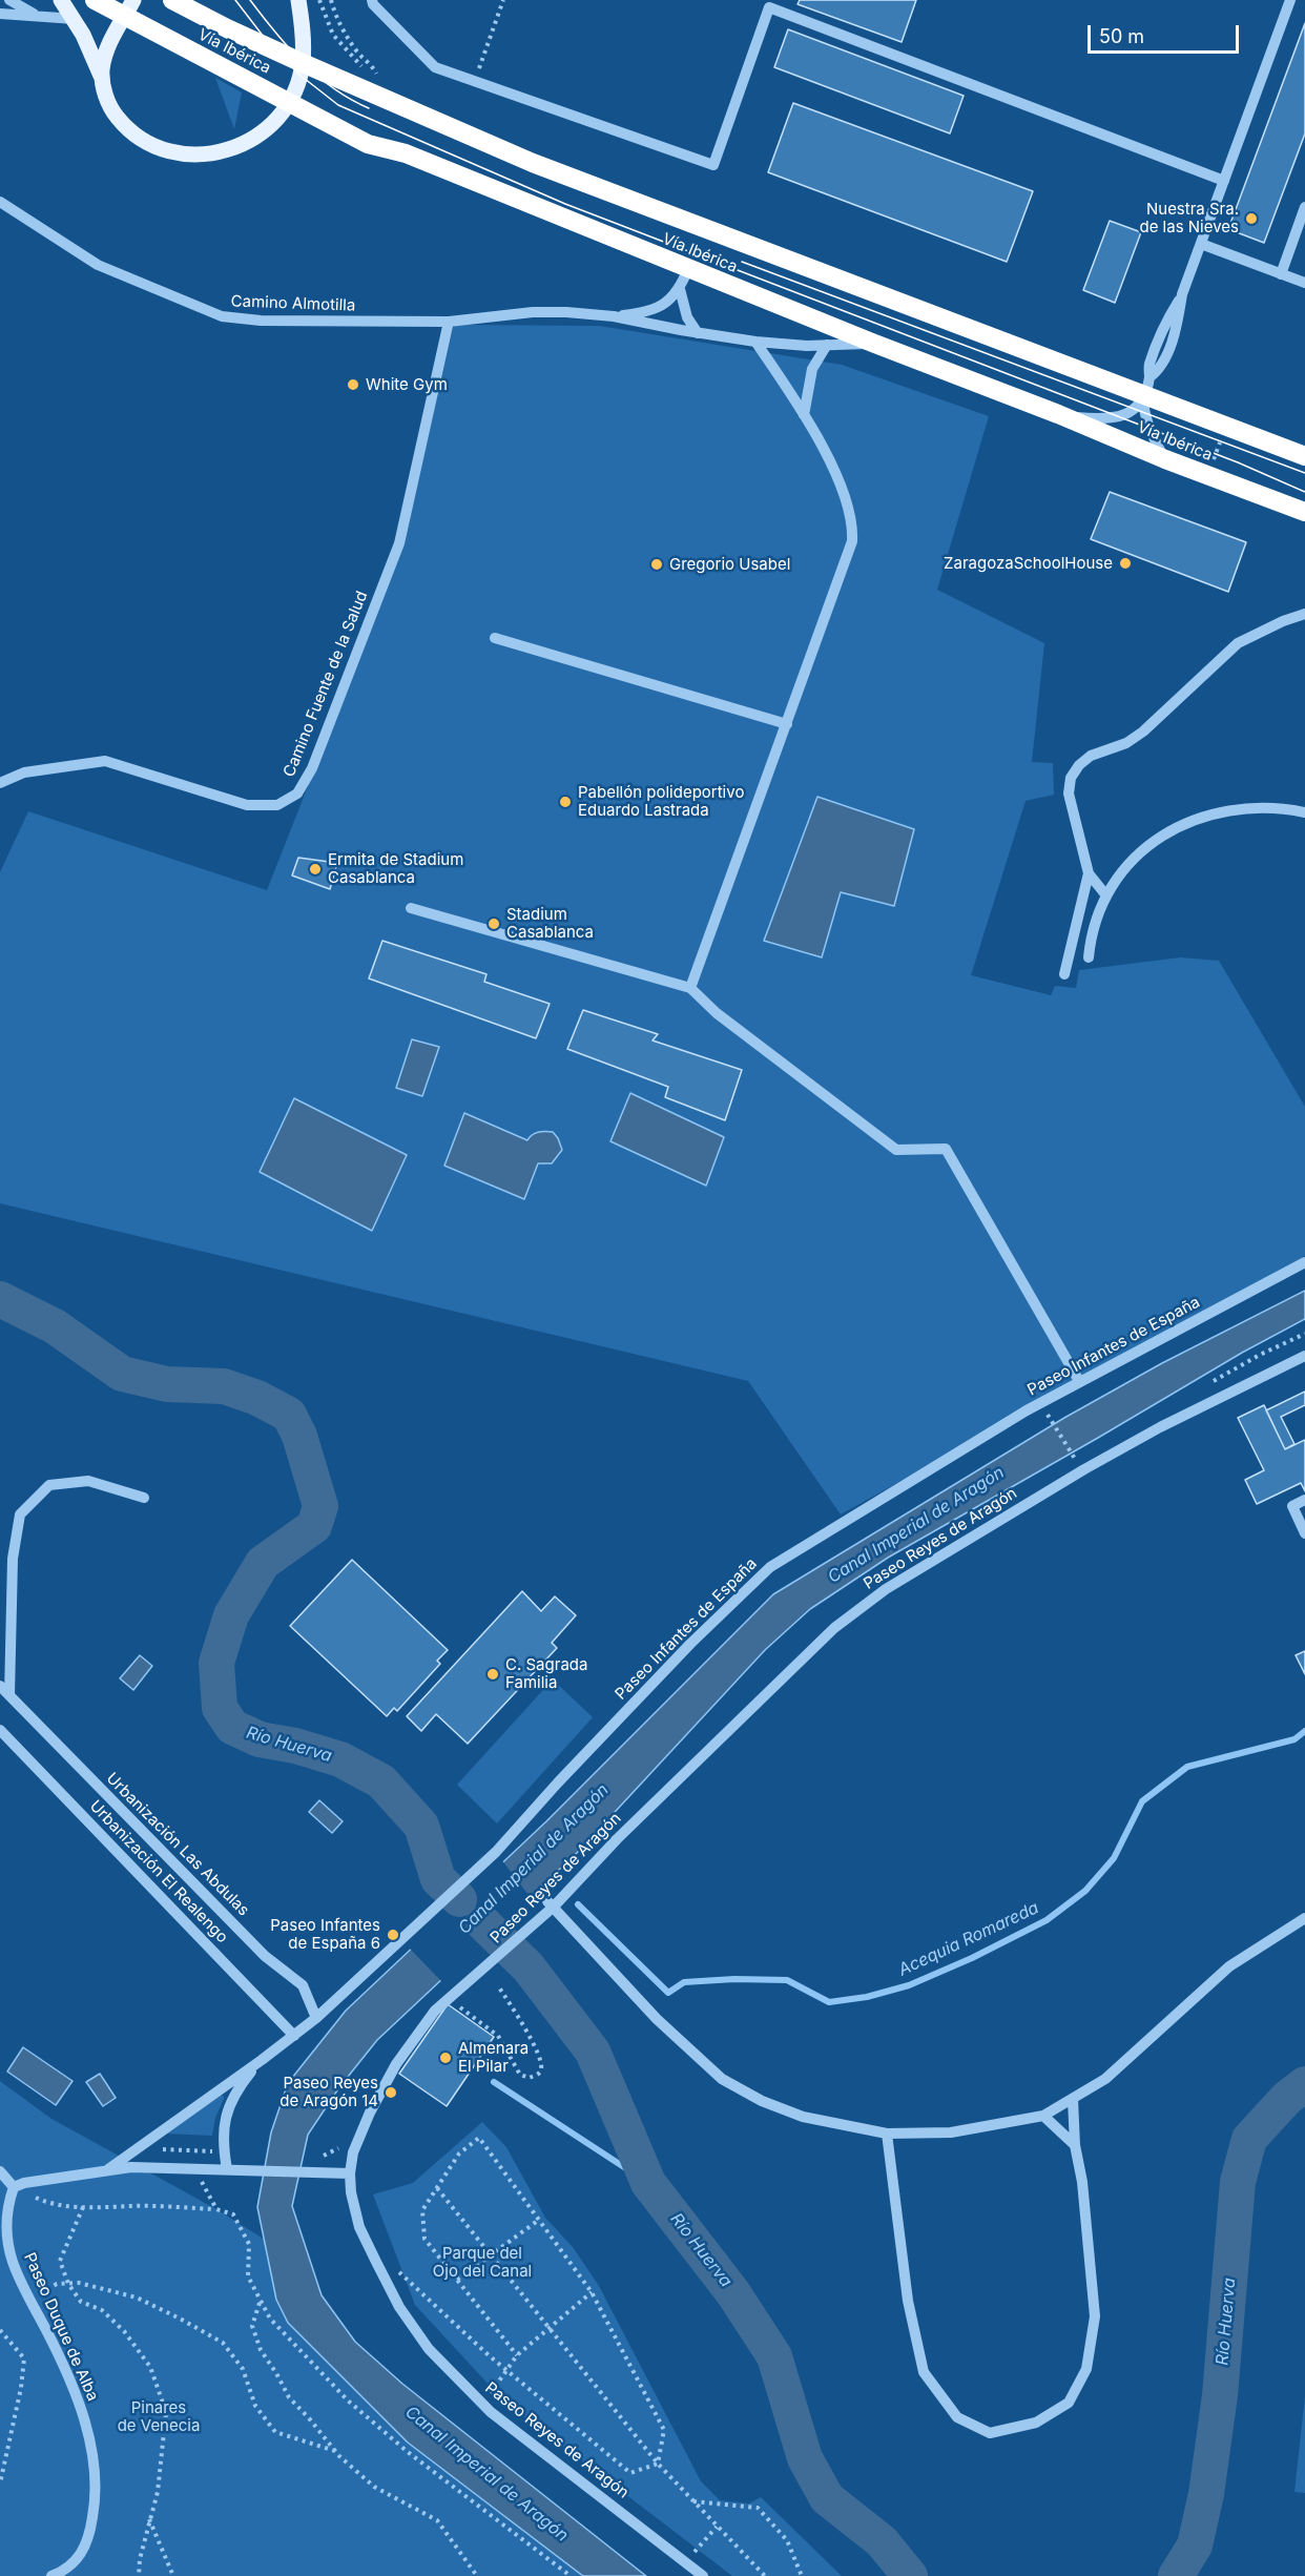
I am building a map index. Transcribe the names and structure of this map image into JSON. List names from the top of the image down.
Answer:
{
  "streets": {
    "highway": ["Vía Ibérica"],
    "street": [
      "Camino Almotilla",
      "Camino Fuente de la Salud",
      "Paseo Infantes de España",
      "Paseo Reyes de Aragón",
      "Urbanización Las Abdulas",
      "Urbanización El Realengo",
      "Paseo Duque de Alba"
    ]
  },
  "crossings": [
    ["Vía Ibérica", "Camino Almotilla"],
    ["Camino Almotilla", "Camino Fuente de la Salud"],
    ["Paseo Infantes de España", "Paseo Reyes de Aragón"],
    ["Paseo Infantes de España", "Urbanización Las Abdulas"],
    ["Paseo Infantes de España", "Urbanización El Realengo"],
    ["Paseo Infantes de España", "Paseo Duque de Alba"]
  ],
  "water": ["Canal Imperial de Aragón", "Río Huerva", "Acequia Romareda"],
  "parks": ["Parque del Ojo del Canal", "Pinares de Venecia"],
  "places": [
    "Nuestra Sra. de las Nieves",
    "White Gym",
    "ZaragozaSchoolHouse",
    "Gregorio Usabel",
    "Pabellón polideportivo Eduardo Lastrada",
    "Ermita de Stadium Casablanca",
    "Stadium Casablanca",
    "C. Sagrada Familia",
    "Paseo Infantes de España 6",
    "Almenara El Pilar",
    "Paseo Reyes de Aragón 14"
  ],
  "scale_bar": "50 m"
}
